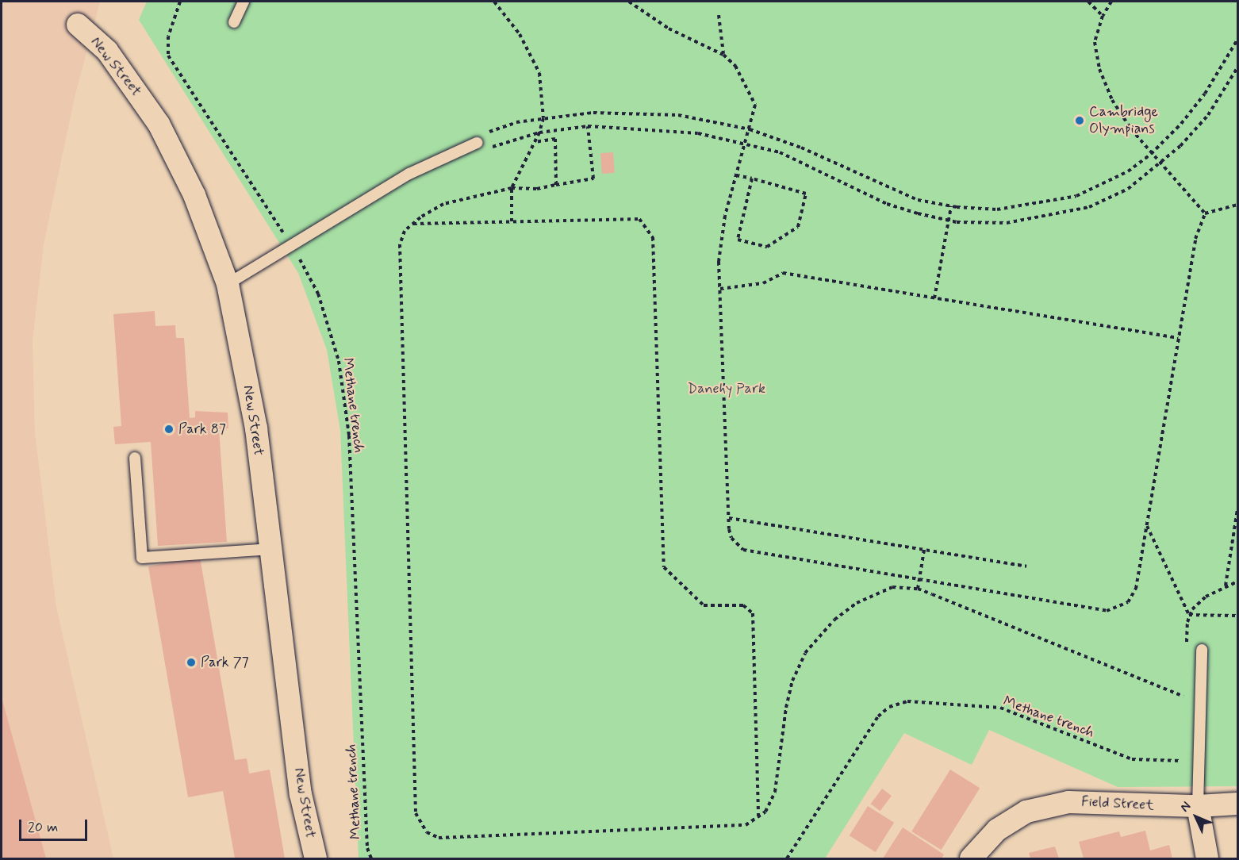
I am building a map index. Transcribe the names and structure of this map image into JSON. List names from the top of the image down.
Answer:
{
  "streets": {
    "street": ["New Street", "Field Street"],
    "path": ["Methane trench"]
  },
  "parks": ["Danehy Park"],
  "places": ["Cambridge Olympians", "Park 87", "Park 77"],
  "scale_bar": "20 m",
  "north": "top left"
}
